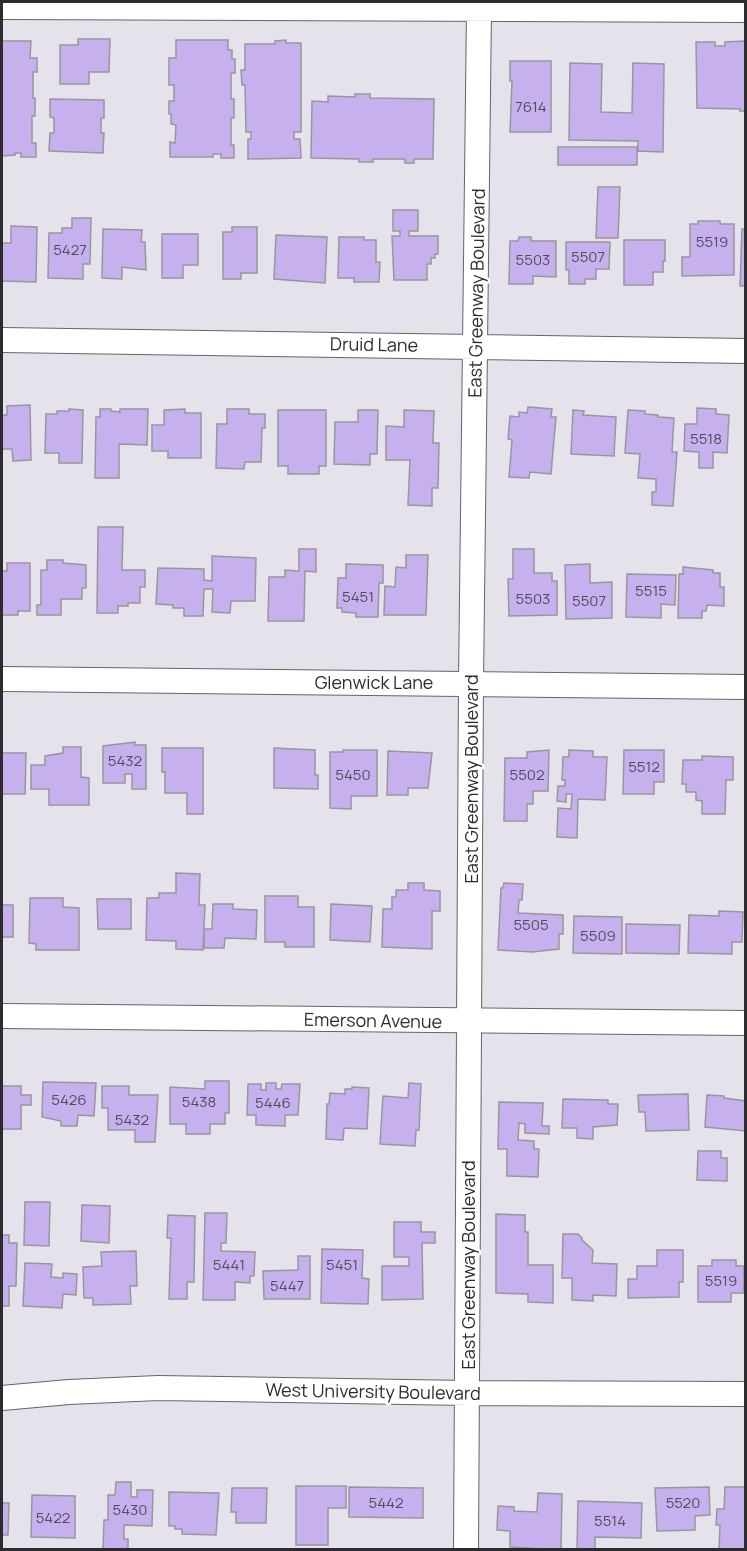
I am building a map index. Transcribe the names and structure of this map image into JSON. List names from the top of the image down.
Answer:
{
  "streets": {
    "street": [
      "East Greenway Boulevard",
      "Druid Lane",
      "Glenwick Lane",
      "Emerson Avenue",
      "West University Boulevard"
    ]
  },
  "crossings": [
    ["East Greenway Boulevard", "Druid Lane"],
    ["East Greenway Boulevard", "Glenwick Lane"],
    ["East Greenway Boulevard", "Emerson Avenue"],
    ["East Greenway Boulevard", "West University Boulevard"]
  ],
  "house_numbers": [
    "7614",
    "5519",
    "5427",
    "5507",
    "5503",
    "5518",
    "5515",
    "5451",
    "5503",
    "5507",
    "5432",
    "5512",
    "5450",
    "5502",
    "5505",
    "5509",
    "5426",
    "5438",
    "5446",
    "5432",
    "5441",
    "5451",
    "5519",
    "5447",
    "5442",
    "5520",
    "5430",
    "5422",
    "5514"
  ]
}
